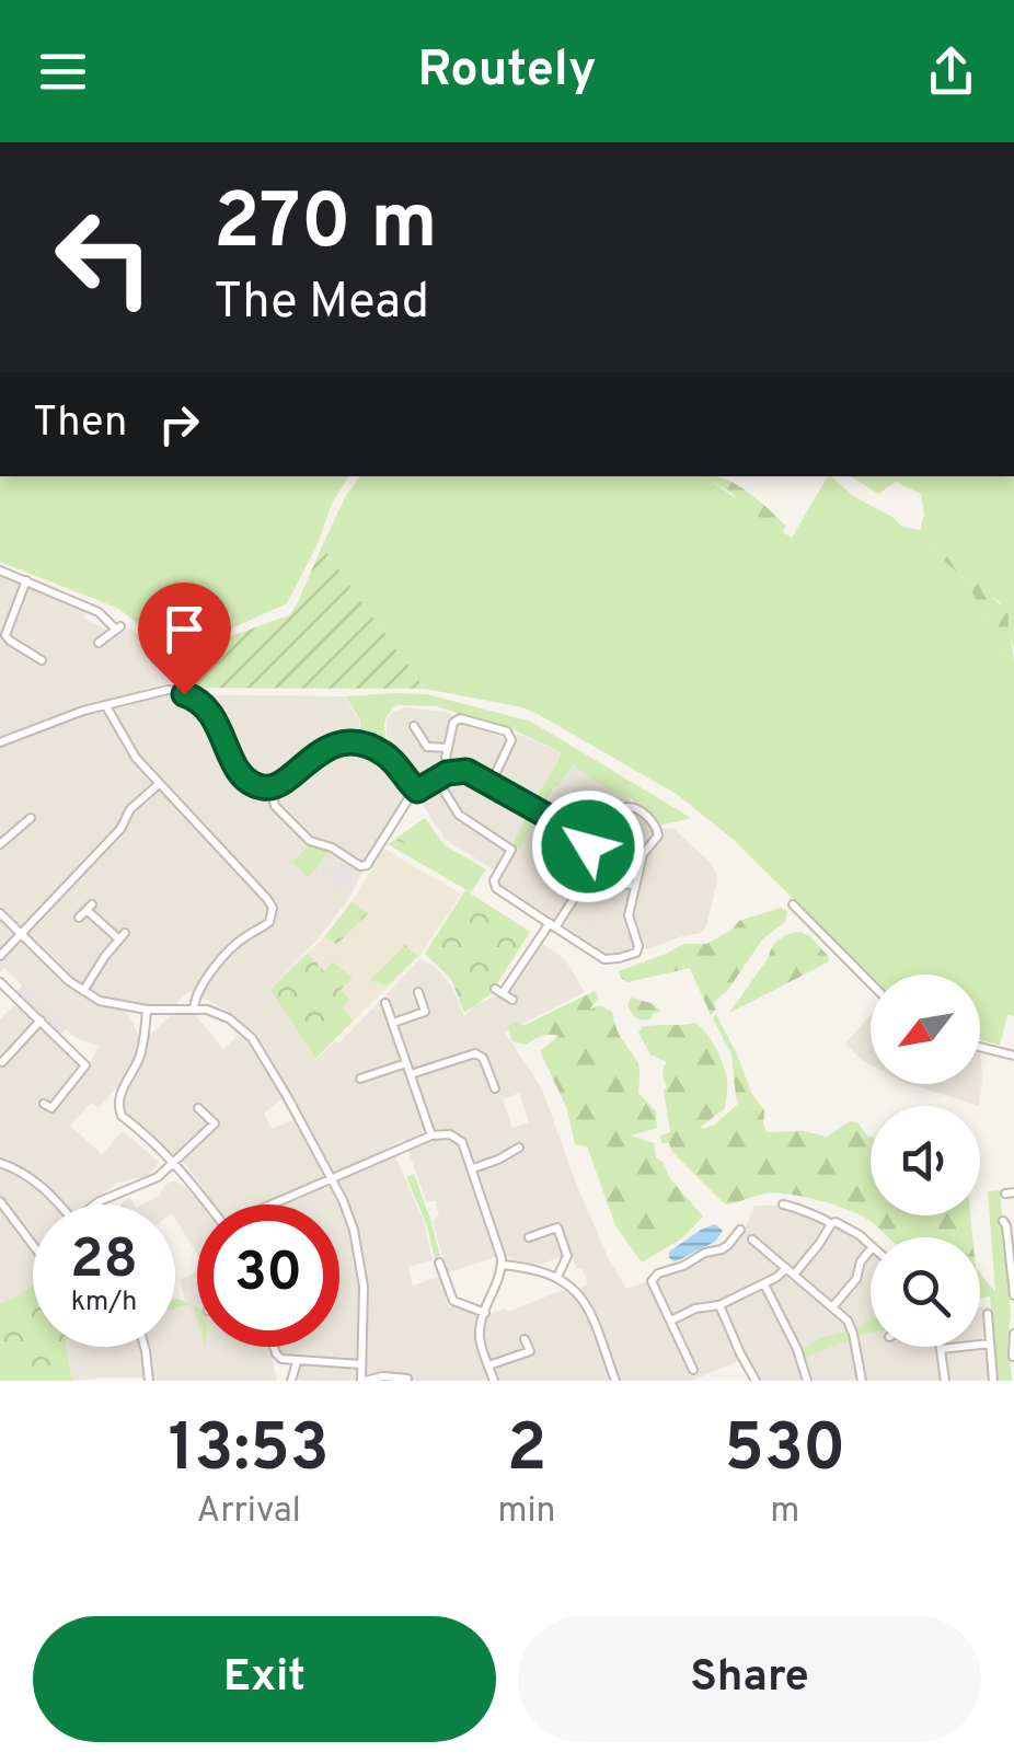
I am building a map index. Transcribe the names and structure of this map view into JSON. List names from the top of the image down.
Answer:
{
  "north": "bottom left",
  "page": {
    "header": "Routely",
    "turn": ["270 m", "The Mead"],
    "then": "Then",
    "speed": "28 km/h",
    "limit": "30",
    "eta": [
      "13:53",
      "Arrival",
      "2",
      "min",
      "530",
      "m"
    ],
    "buttons": ["Exit", "Share"]
  }
}
